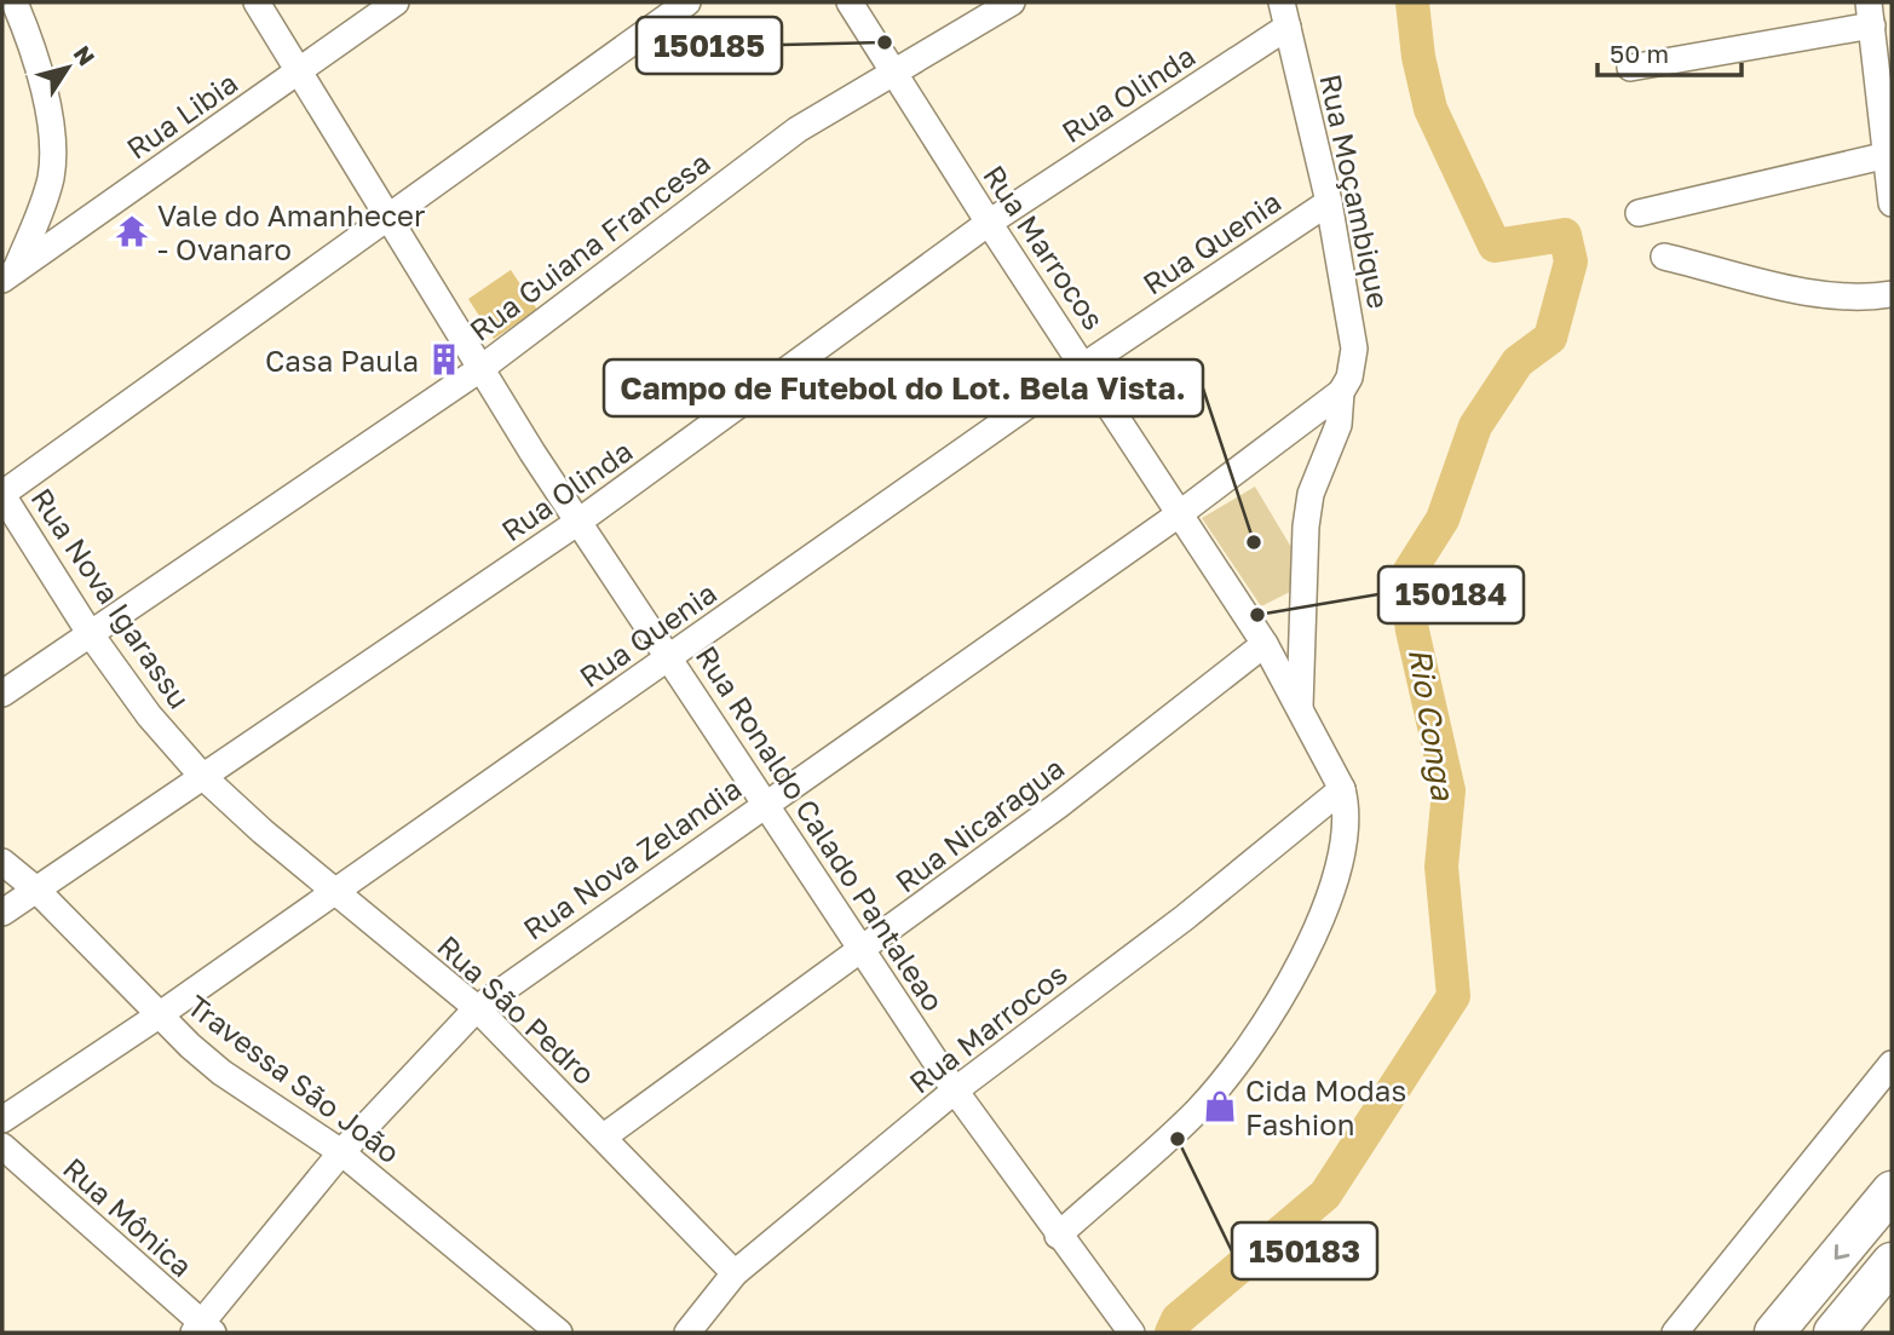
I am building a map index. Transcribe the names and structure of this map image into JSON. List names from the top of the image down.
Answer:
{
  "streets": {
    "street": [
      "Rua Olinda",
      "Rua Libia",
      "Rua Moçambique",
      "Rua Quenia",
      "Rua Guiana Francesa",
      "Rua Marrocos",
      "Rua Nova Igarassu",
      "Rua Nicaragua",
      "Rua Ronaldo Calado Pantaleao",
      "Rua Nova Zelandia",
      "Rua São Pedro",
      "Travessa São João",
      "Rua Mônica"
    ]
  },
  "crossings": [
    ["Rua Olinda", "Rua Moçambique"],
    ["Rua Olinda", "Rua Marrocos"],
    ["Rua Olinda", "Rua Nova Igarassu"],
    ["Rua Olinda", "Rua Ronaldo Calado Pantaleao"],
    ["Rua Olinda", "Rua São Pedro"],
    ["Rua Olinda", "Travessa São João"],
    ["Rua Libia", "Rua Ronaldo Calado Pantaleao"],
    ["Rua Moçambique", "Rua Quenia"],
    ["Rua Moçambique", "Rua Marrocos"],
    ["Rua Moçambique", "Rua Nova Zelandia"],
    ["Rua Quenia", "Rua Marrocos"],
    ["Rua Quenia", "Rua Ronaldo Calado Pantaleao"],
    ["Rua Quenia", "Rua São Pedro"],
    ["Rua Quenia", "Travessa São João"],
    ["Rua Guiana Francesa", "Rua Marrocos"],
    ["Rua Guiana Francesa", "Rua Nova Igarassu"],
    ["Rua Guiana Francesa", "Rua Ronaldo Calado Pantaleao"],
    ["Rua Marrocos", "Rua Nicaragua"],
    ["Rua Marrocos", "Rua Ronaldo Calado Pantaleao"],
    ["Rua Marrocos", "Rua Nova Zelandia"],
    ["Rua Marrocos", "Rua São Pedro"],
    ["Rua Nova Igarassu", "Rua São Pedro"],
    ["Rua Nicaragua", "Rua Ronaldo Calado Pantaleao"],
    ["Rua Nicaragua", "Rua São Pedro"],
    ["Rua Ronaldo Calado Pantaleao", "Rua Nova Zelandia"],
    ["Rua Nova Zelandia", "Rua São Pedro"],
    ["Rua Nova Zelandia", "Travessa São João"],
    ["Rua Nova Zelandia", "Rua Mônica"]
  ],
  "water": ["Rio Conga"],
  "places": {
    "other": [
      "150185",
      "Campo de Futebol do Lot. Bela Vista.",
      "150184",
      "150183"
    ],
    "temple": ["Vale do Amanhecer - Ovanaro"],
    "building": ["Casa Paula"],
    "shop": ["Cida Modas Fashion"]
  },
  "scale_bar": "50 m",
  "north": "top right"
}
